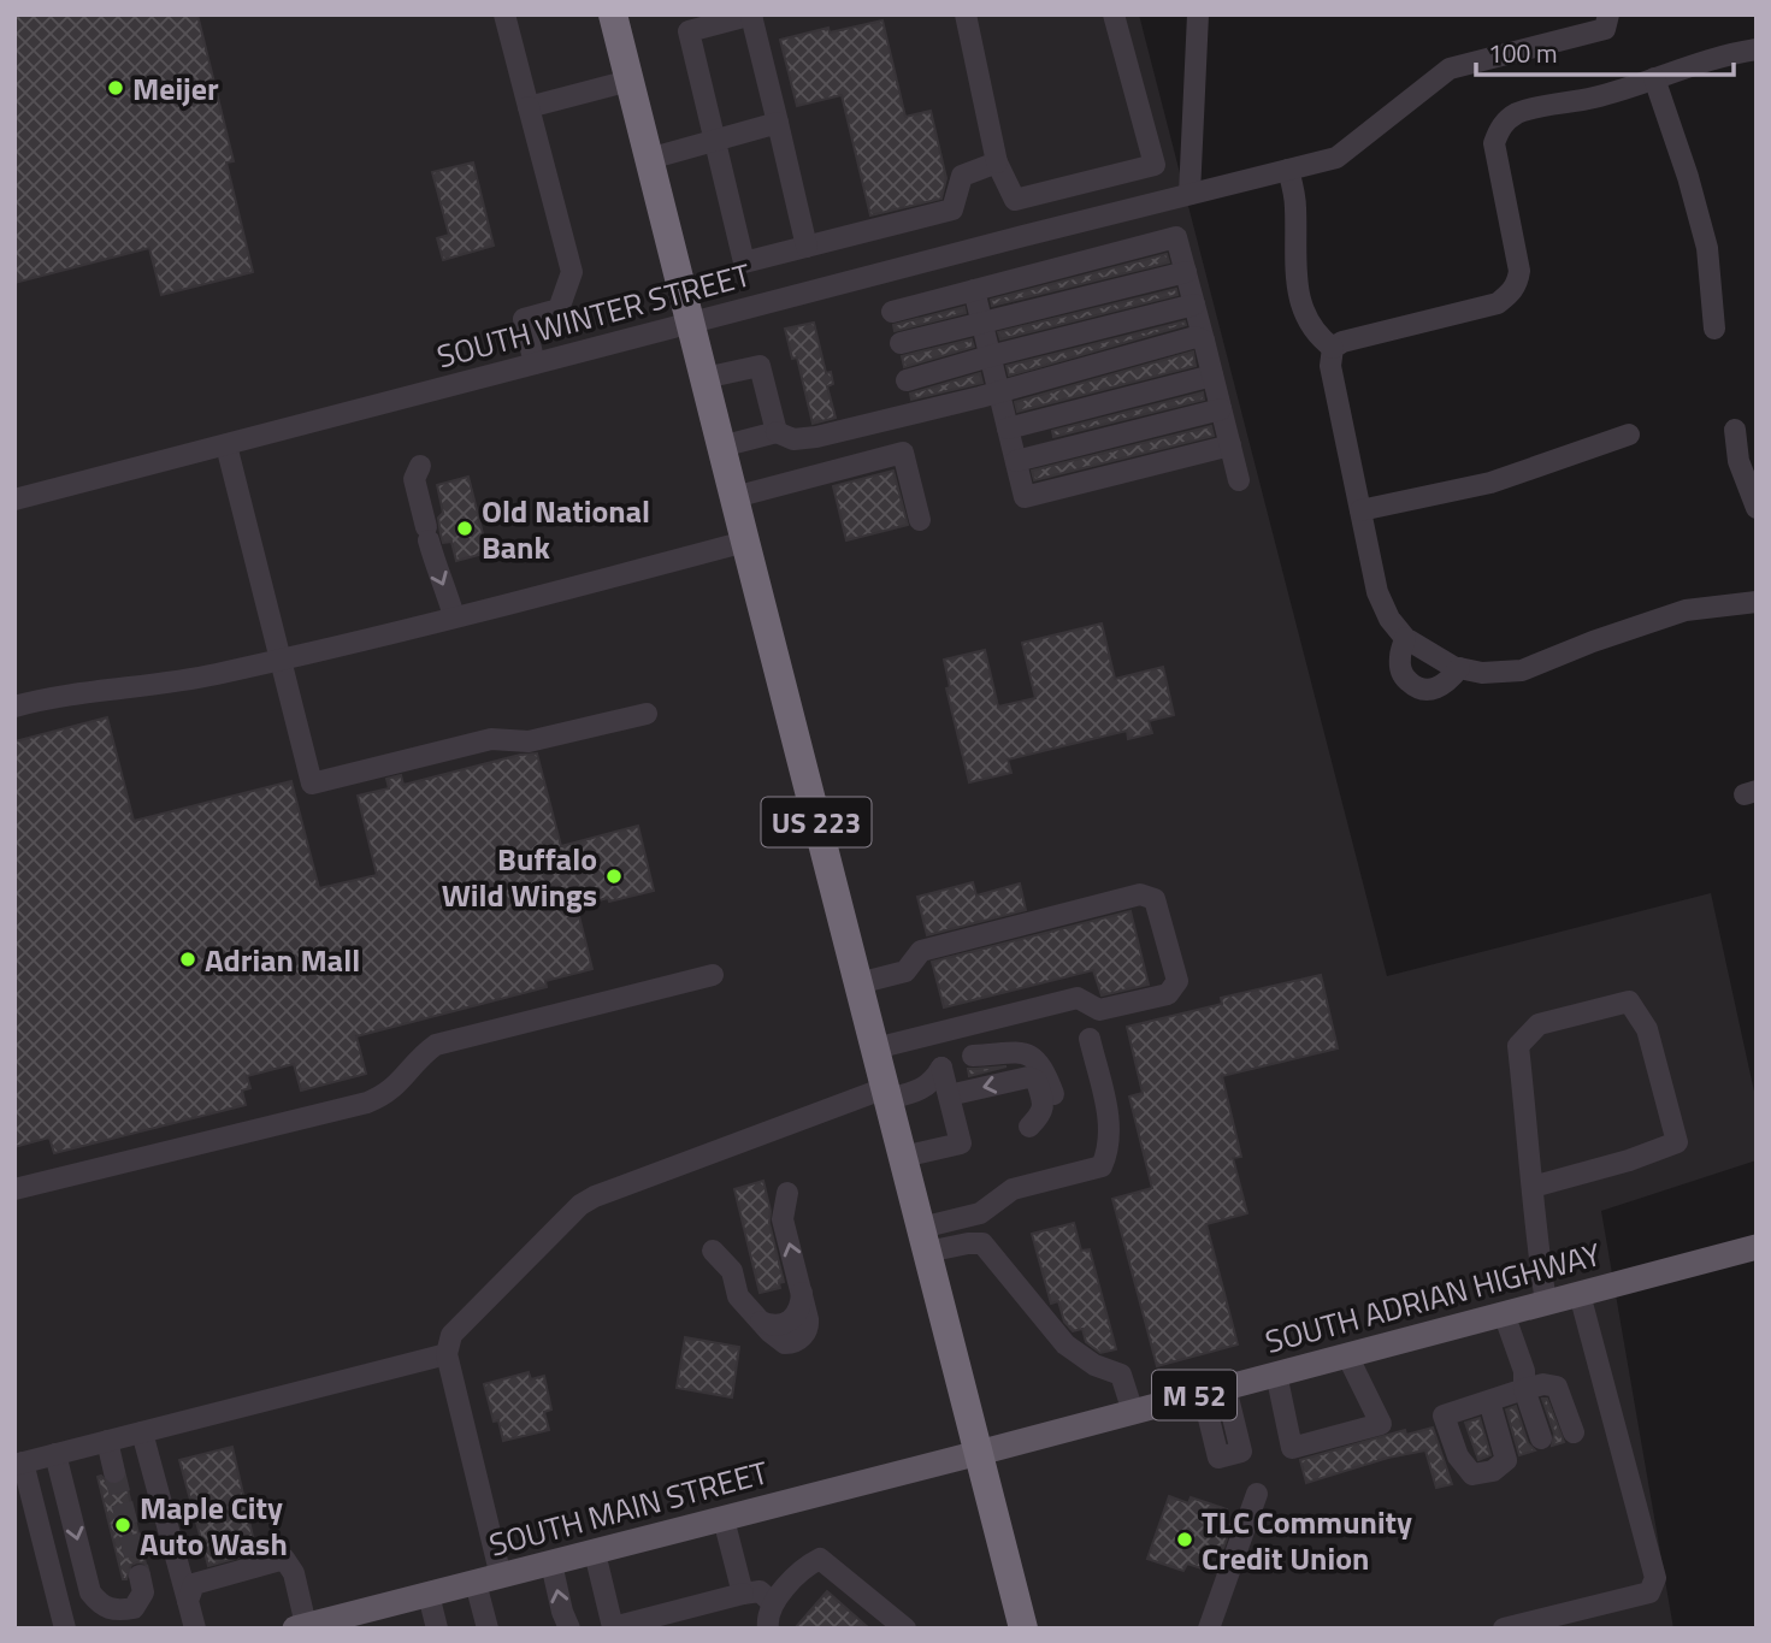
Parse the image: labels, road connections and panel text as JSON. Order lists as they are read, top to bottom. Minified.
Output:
{"streets":{"highway":["US 223"],"main road":["SOUTH ADRIAN HIGHWAY","M 52","SOUTH MAIN STREET"],"street":["SOUTH WINTER STREET"]},"crossings":[["SOUTH WINTER STREET","US 223"],["US 223","SOUTH ADRIAN HIGHWAY"],["US 223","SOUTH MAIN STREET"],["SOUTH ADRIAN HIGHWAY","SOUTH MAIN STREET"]],"places":["Meijer","Old National Bank","Buffalo Wild Wings","Adrian Mall","Maple City Auto Wash","TLC Community Credit Union"],"scale_bar":"100 m"}
